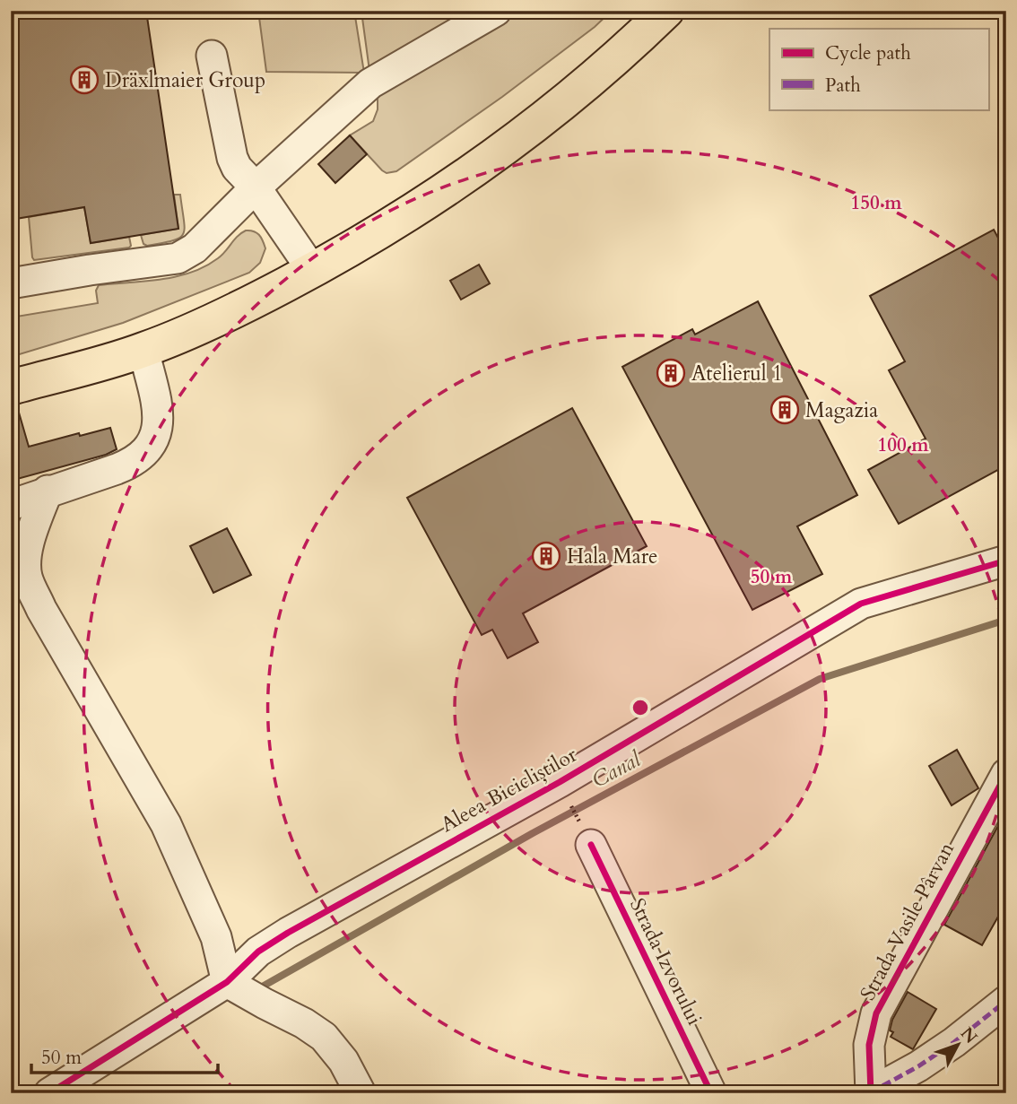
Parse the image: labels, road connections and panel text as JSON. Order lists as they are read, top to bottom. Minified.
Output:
{"streets":{"street":["Aleea Bicicliștilor","Strada Vasile Pârvan","Strada Izvorului"]},"water":["Canal"],"places":{"building":["Dräxlmaier Group","Atelierul 1","Magazia","Hala Mare"]},"legend":["Cycle path","Path"],"scale_bar":"50 m","north":"top right","rings":["150 m","100 m","50 m"]}
